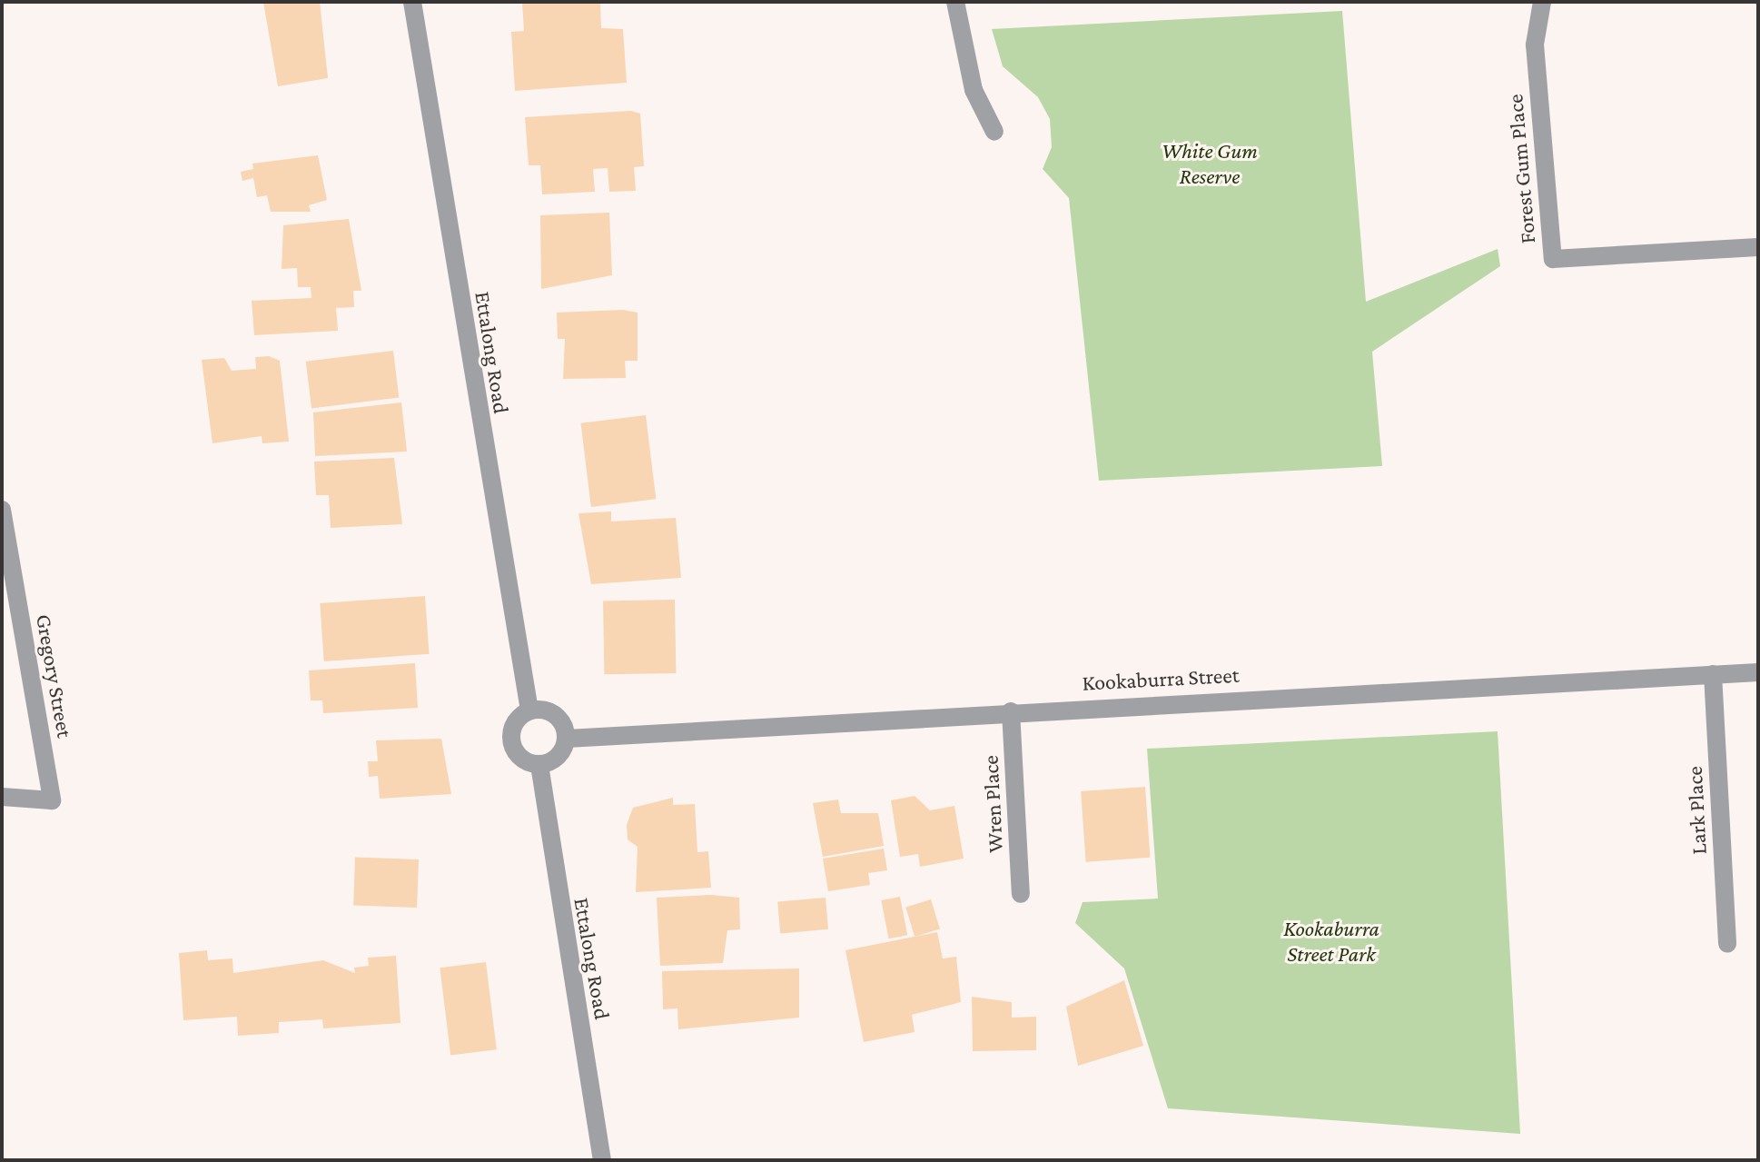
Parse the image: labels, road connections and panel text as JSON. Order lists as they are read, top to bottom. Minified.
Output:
{"streets":{"street":["Forest Gum Place","Ettalong Road","Gregory Street","Kookaburra Street","Wren Place","Lark Place"]},"crossings":[["Ettalong Road","Kookaburra Street"],["Kookaburra Street","Wren Place"],["Kookaburra Street","Lark Place"]],"parks":["White Gum Reserve","Kookaburra Street Park"]}
